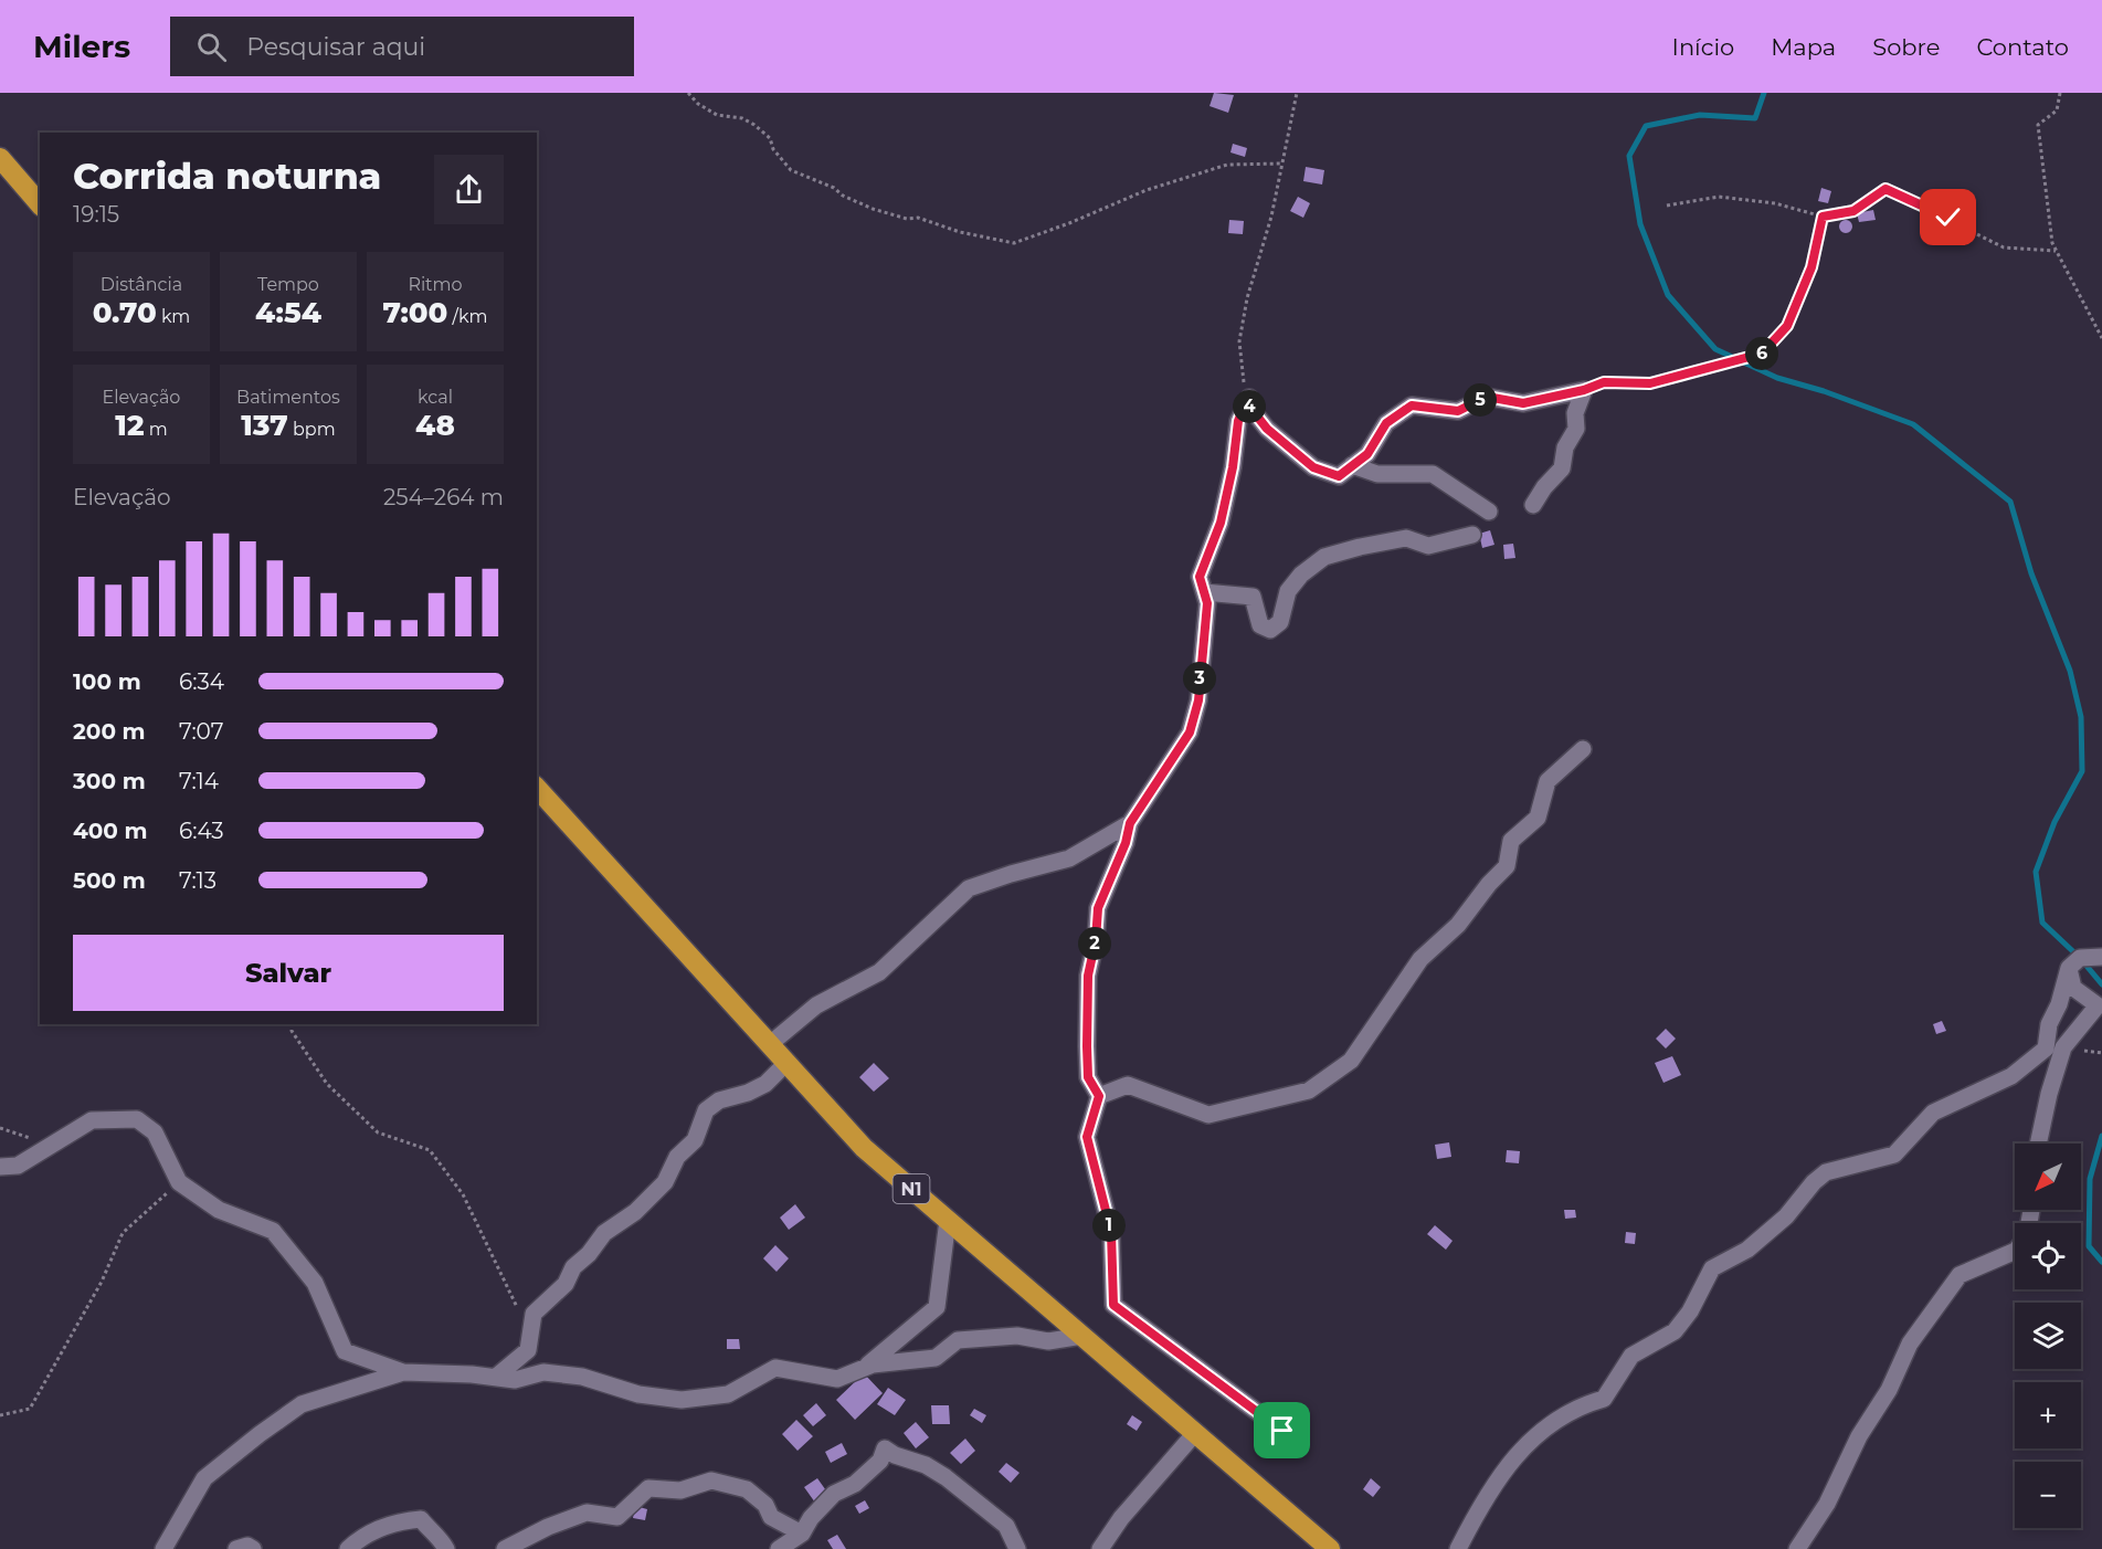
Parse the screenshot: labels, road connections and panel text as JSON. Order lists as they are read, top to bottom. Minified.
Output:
{"streets":{"highway":["N1"]},"north":"bottom left","page":{"header":"Milers","search":"Pesquisar aqui","nav":["Início","Mapa","Sobre","Contato"],"heading":["Corrida noturna","19:15"],"stats":[["Distância","0.70 km"],["Tempo","4:54"],["Ritmo","7:00 /km"],["Elevação","12 m"],["Batimentos","137 bpm"],["kcal","48"]],"pins":["6","5","4","3","2","1"],"chart":["Elevação","254–264 m"],"list":[{"name":"100 m","note":"6:34"},{"name":"200 m","note":"7:07"},{"name":"300 m","note":"7:14"},{"name":"400 m","note":"6:43"},{"name":"500 m","note":"7:13"}],"buttons":"Salvar","map_buttons":["+","−"]}}
